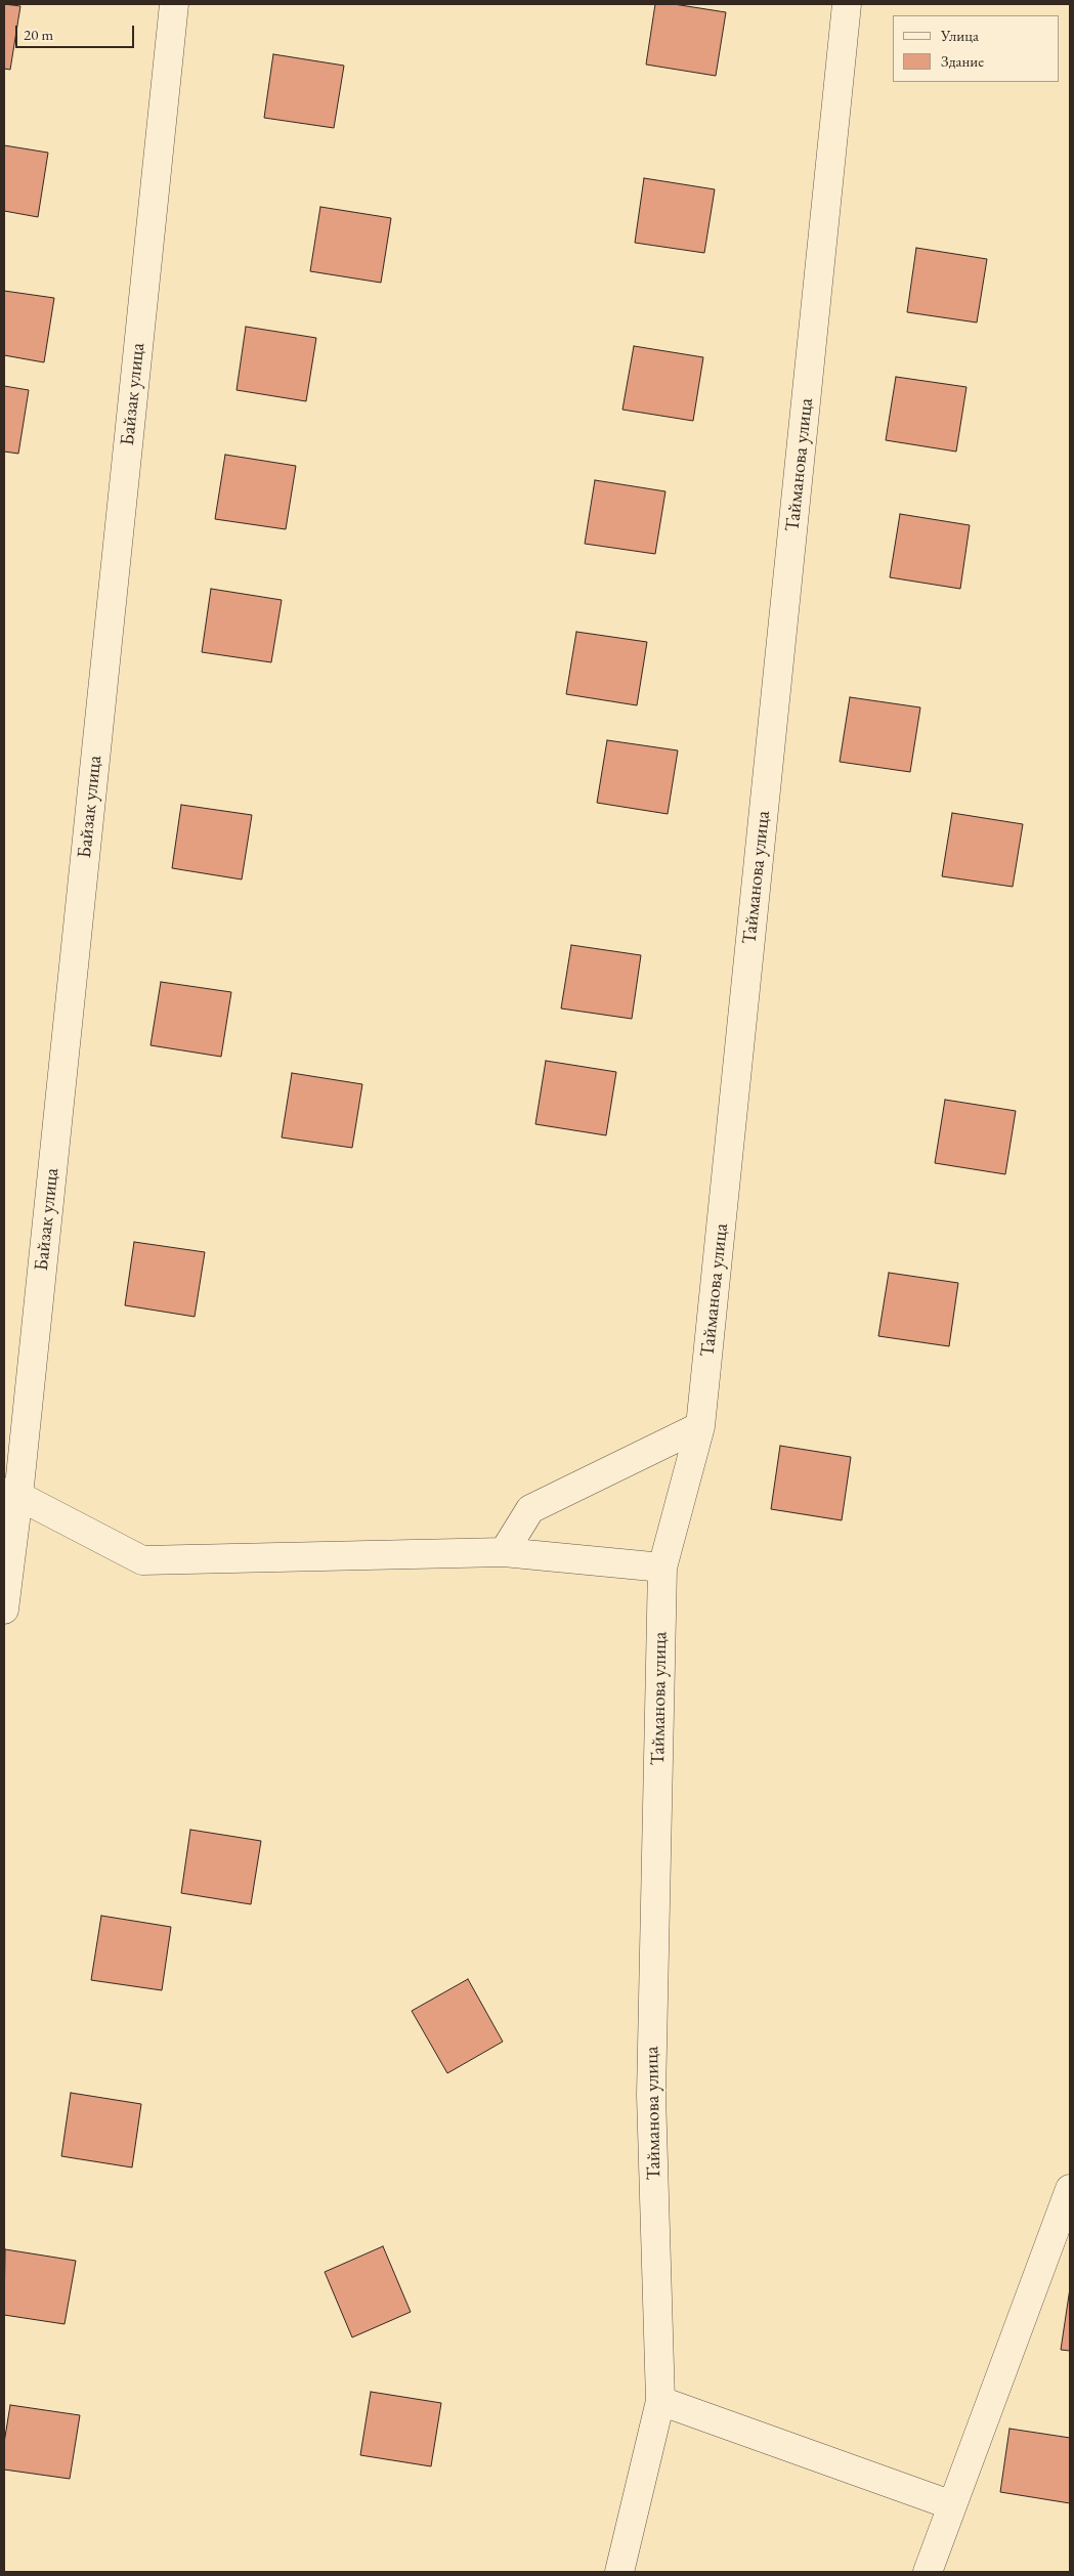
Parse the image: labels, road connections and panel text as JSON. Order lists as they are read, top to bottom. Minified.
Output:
{"streets":{"street":["Байзак улица","Тайманова улица"]},"legend":["Улица","Здание"],"scale_bar":"20 m"}
